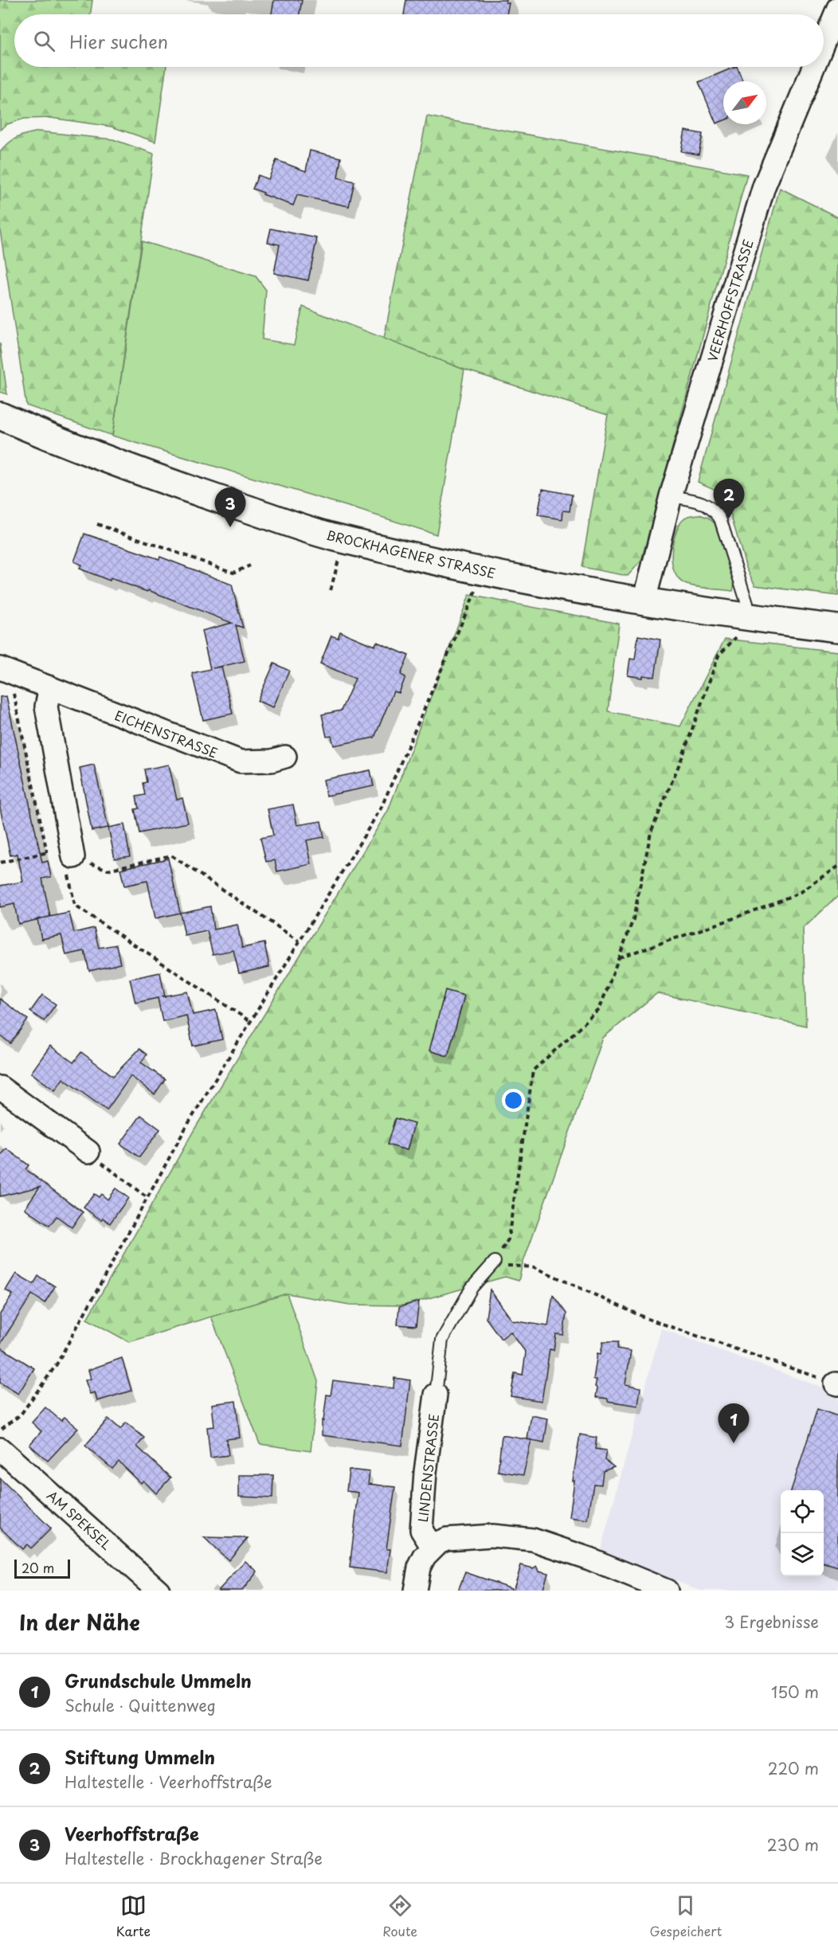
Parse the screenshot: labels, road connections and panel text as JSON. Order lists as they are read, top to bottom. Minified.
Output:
{"streets":{"main road":["BROCKHAGENER STRASSE"],"street":["VEERHOFFSTRASSE","EICHENSTRASSE","LINDENSTRASSE","AM SPEKSEL"]},"crossings":[["VEERHOFFSTRASSE","BROCKHAGENER STRASSE"]],"scale_bar":"20 m","north":"top right","page":{"search":"Hier suchen","pins":["2","3","1"],"scale":"20 m","heading":["In der Nähe","3 Ergebnisse"],"list":[{"mark":"1","name":"Grundschule Ummeln","note":"Schule · Quittenweg","value":"150 m"},{"mark":"2","name":"Stiftung Ummeln","note":"Haltestelle · Veerhoffstraße","value":"220 m"},{"mark":"3","name":"Veerhoffstraße","note":"Haltestelle · Brockhagener Straße","value":"230 m"}],"nav":["Karte","Route","Gespeichert"]}}
